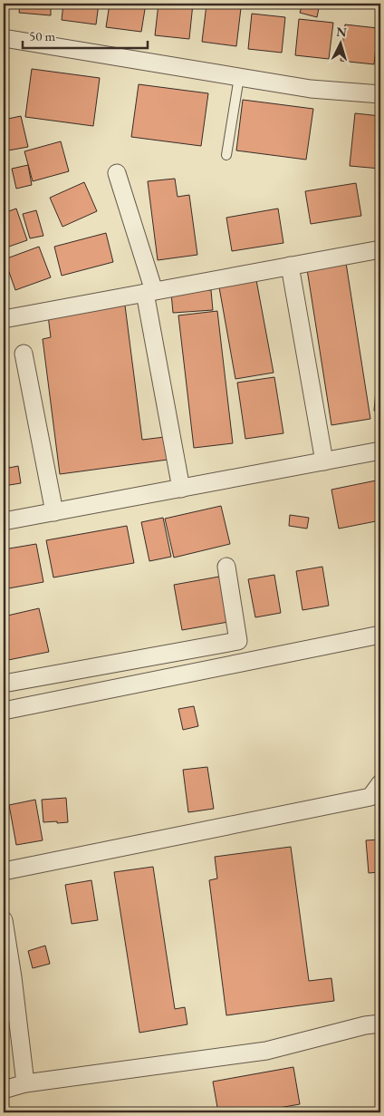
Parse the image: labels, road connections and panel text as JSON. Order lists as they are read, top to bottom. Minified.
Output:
{"scale_bar":"50 m","north":"top"}
